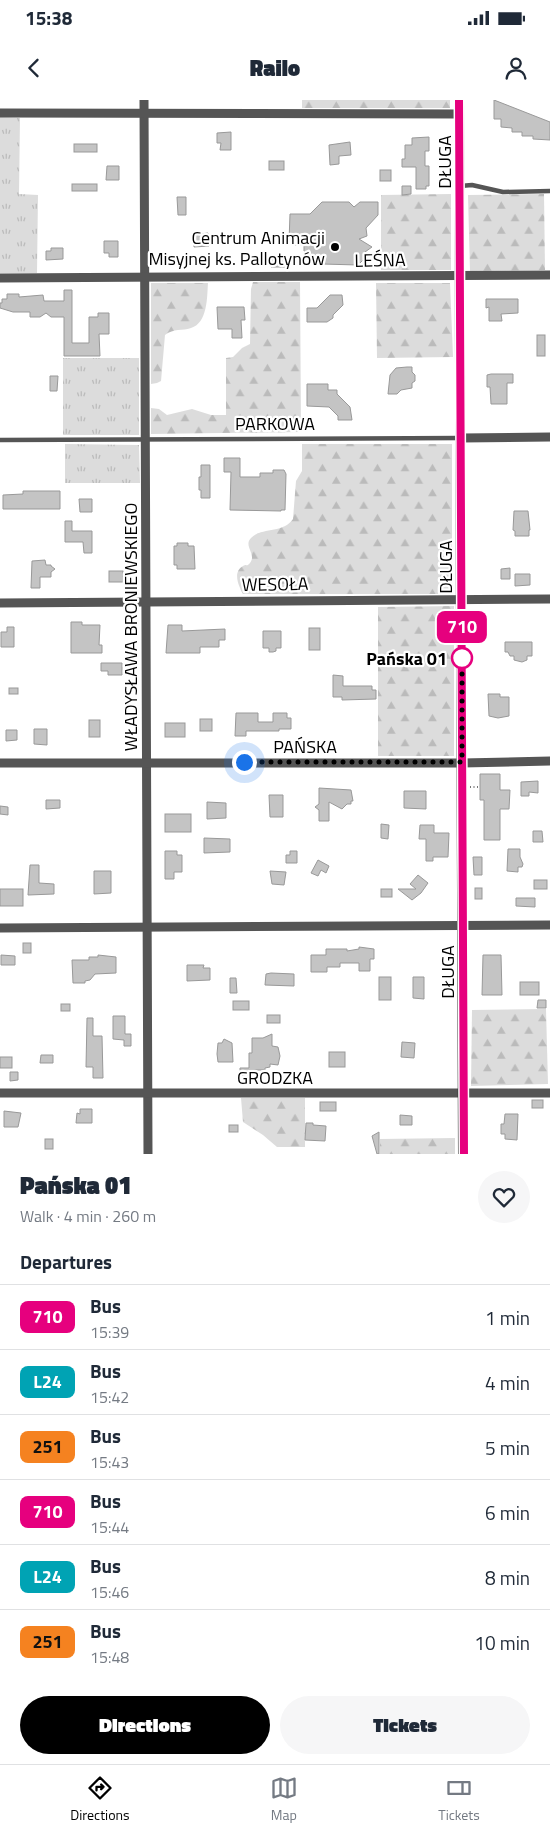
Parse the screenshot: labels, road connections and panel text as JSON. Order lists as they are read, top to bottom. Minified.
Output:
{"streets":{"street":["DŁUGA","LEŚNA","PARKOWA","WESOŁA","WŁADYSŁAWA BRONIEWSKIEGO","PAŃSKA","GRODZKA"]},"crossings":[["DŁUGA","LEŚNA"],["DŁUGA","PARKOWA"],["DŁUGA","WESOŁA"],["DŁUGA","PAŃSKA"],["DŁUGA","GRODZKA"],["LEŚNA","WŁADYSŁAWA BRONIEWSKIEGO"],["PARKOWA","WŁADYSŁAWA BRONIEWSKIEGO"],["WESOŁA","WŁADYSŁAWA BRONIEWSKIEGO"],["WŁADYSŁAWA BRONIEWSKIEGO","PAŃSKA"],["WŁADYSŁAWA BRONIEWSKIEGO","GRODZKA"]],"places":["Centrum Animacji Misyjnej ks. Pallotynów","Pańska 01"],"lines":["bus line 710"],"page":{"status":"15:38","header":"Railo","on_map":"710","heading":[["Pańska 01","Walk · 4 min · 260 m"],"Departures"],"list":[{"mark":"710","name":"Bus","note":"15:39","value":"1 min"},{"mark":"L24","name":"Bus","note":"15:42","value":"4 min"},{"mark":"251","name":"Bus","note":"15:43","value":"5 min"},{"mark":"710","name":"Bus","note":"15:44","value":"6 min"},{"mark":"L24","name":"Bus","note":"15:46","value":"8 min"},{"mark":"251","name":"Bus","note":"15:48","value":"10 min"}],"buttons":["Directions","Tickets"],"tabs":["Directions","Map","Tickets"]}}
